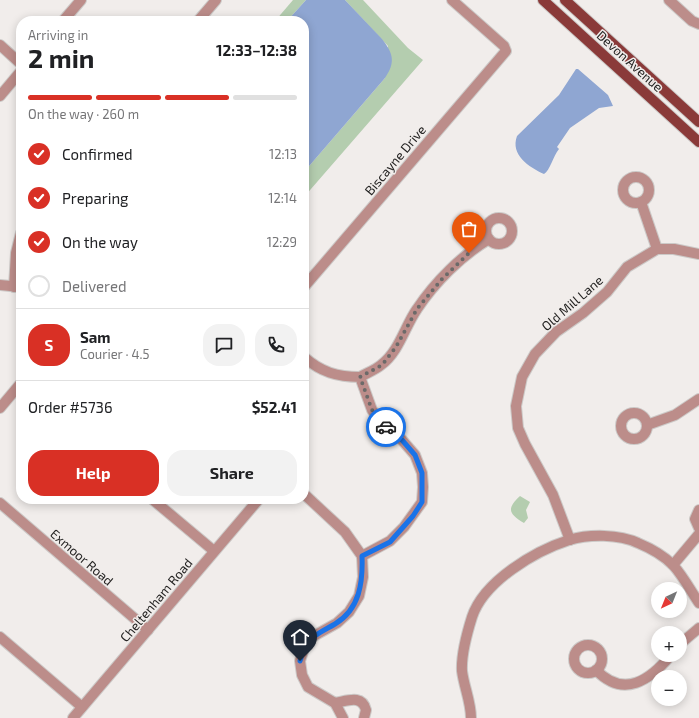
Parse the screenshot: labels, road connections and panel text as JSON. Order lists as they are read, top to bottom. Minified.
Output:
{"streets":{"main road":["Devon Avenue"],"street":["Biscayne Drive","Old Mill Lane","Exmoor Road","Cheltenham Road"]},"crossings":[["Exmoor Road","Cheltenham Road"]],"north":"bottom left","page":{"heading":["2 min","Arriving in","12:33–12:38"],"panel":["Sam","Courier · 4.5","Order #5736","$52.41"],"bar":"On the way · 260 m","list":[["Confirmed","12:13"],["Preparing","12:14"],["On the way","12:29"],"Delivered"],"round":"S","buttons":["Help","Share"],"map_buttons":["+","−"]}}
